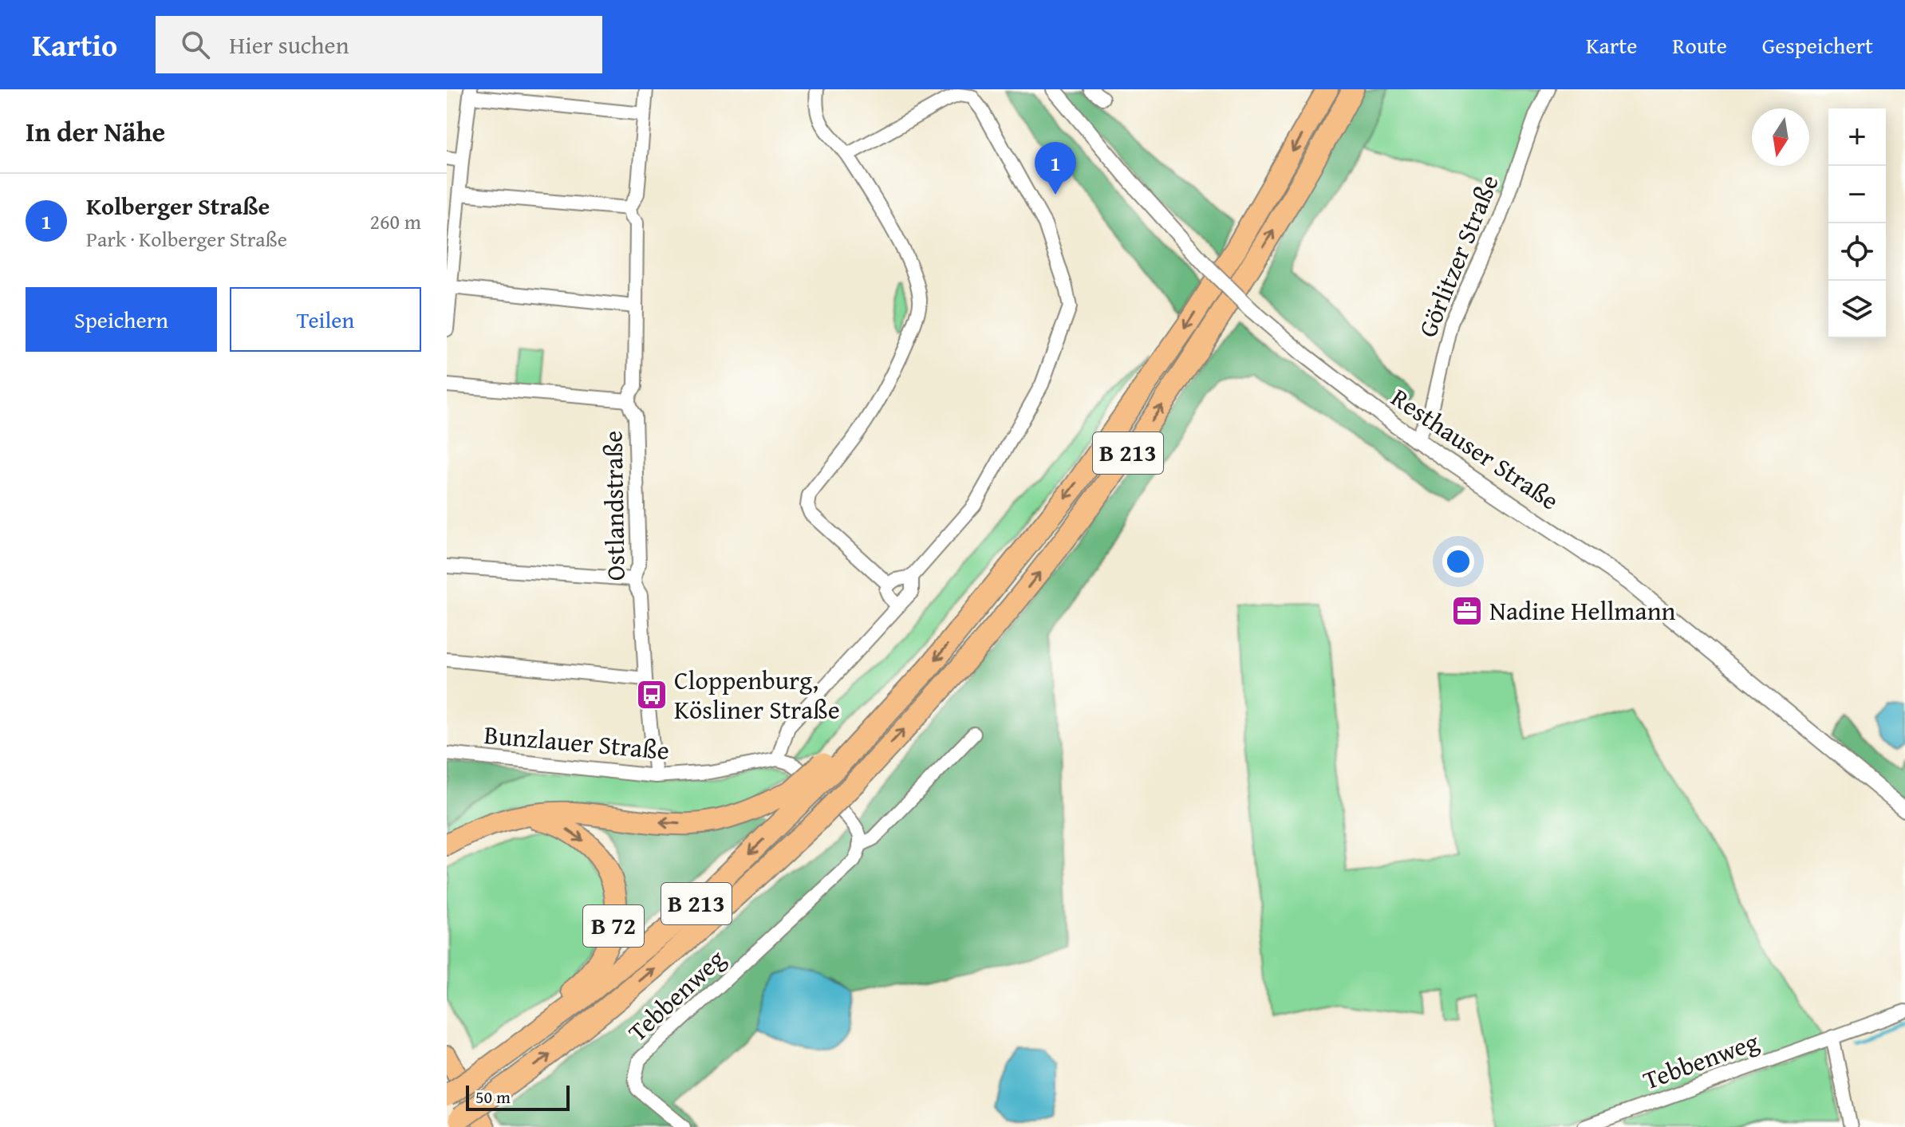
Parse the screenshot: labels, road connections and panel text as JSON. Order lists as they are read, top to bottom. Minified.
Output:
{"streets":{"highway":["B 213","B 72"],"street":["Görlitzer Straße","Resthauser Straße","Ostlandstraße","Bunzlauer Straße","Tebbenweg"]},"crossings":[["Görlitzer Straße","Resthauser Straße"],["B 213","B 72"],["Ostlandstraße","Bunzlauer Straße"]],"places":{"office":["Nadine Hellmann"],"bus stop":["Cloppenburg, Kösliner Straße"]},"scale_bar":"50 m","north":"bottom","page":{"header":"Kartio","search":"Hier suchen","nav":["Karte","Route","Gespeichert"],"heading":"In der Nähe","map_buttons":["+","−"],"pins":"1","list":[{"mark":"1","name":"Kolberger Straße","note":"Park · Kolberger Straße","value":"260 m"}],"buttons":["Speichern","Teilen"],"scale":"50 m"}}
